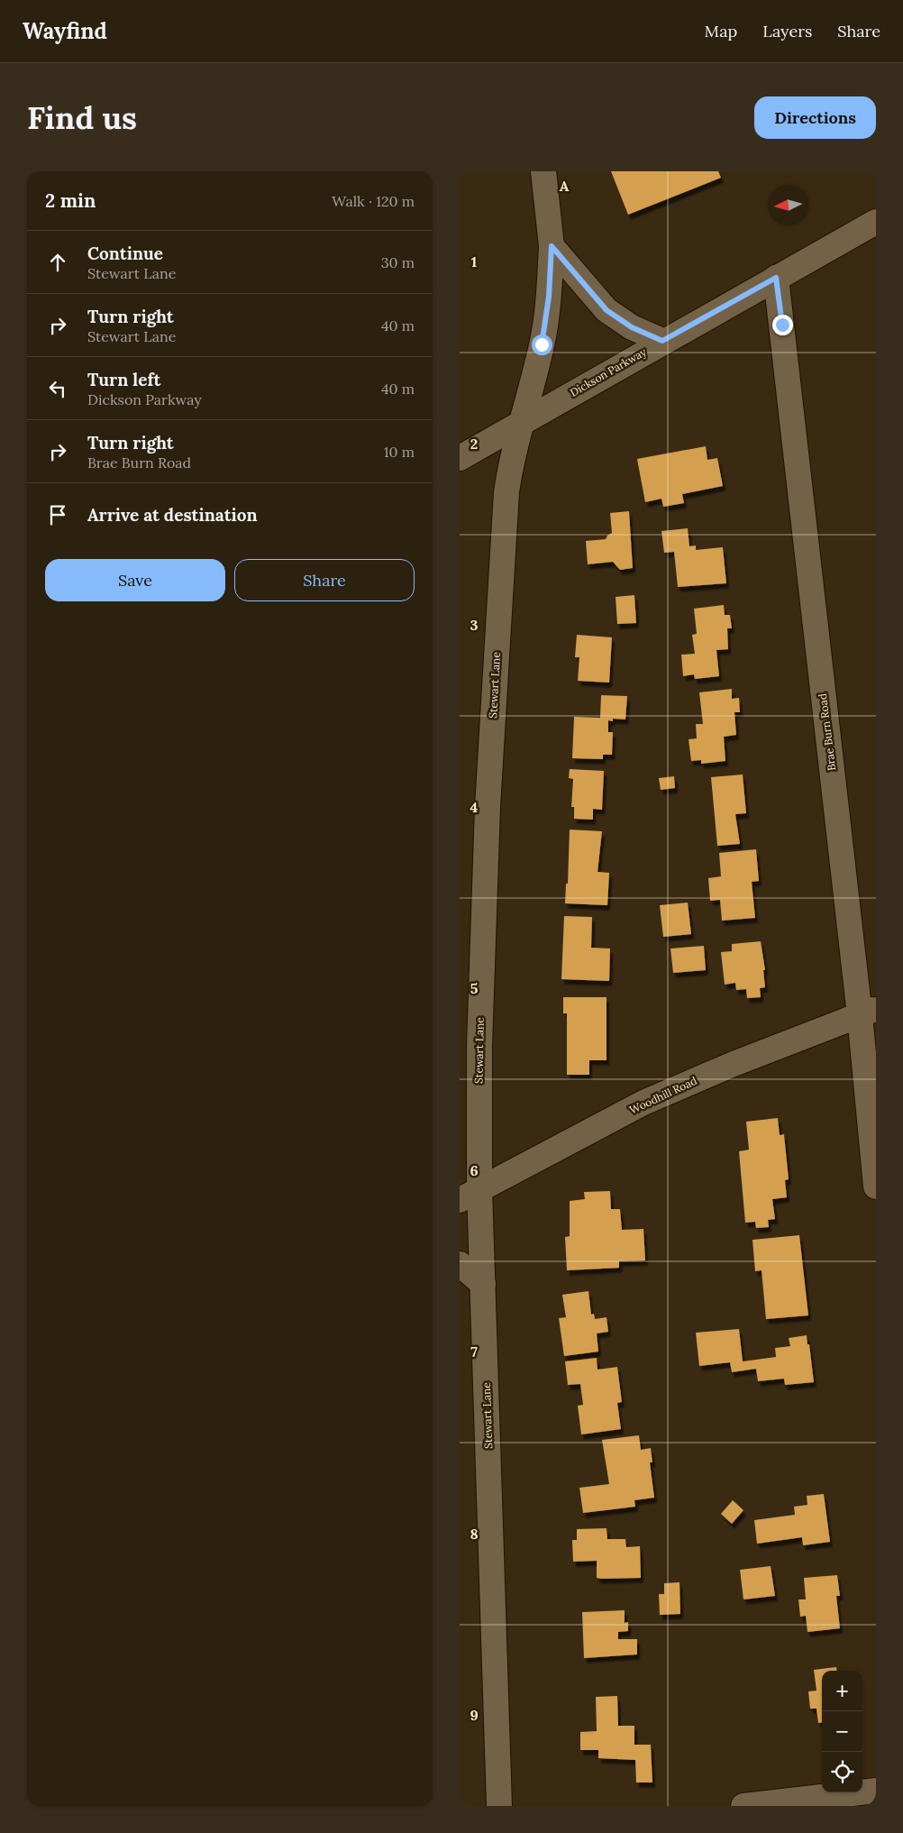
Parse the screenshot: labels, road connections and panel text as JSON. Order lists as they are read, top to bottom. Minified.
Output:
{"streets":{"street":["Dickson Parkway","Stewart Lane","Brae Burn Road","Woodhill Road"]},"crossings":[["Dickson Parkway","Stewart Lane"],["Dickson Parkway","Brae Burn Road"],["Stewart Lane","Woodhill Road"],["Brae Burn Road","Woodhill Road"]],"north":"left","page":{"header":"Wayfind","nav":["Map","Layers","Share"],"buttons":["Directions",["Save","Share"]],"title":"Find us","heading":["2 min","Walk · 120 m"],"list":[["Continue","Stewart Lane","30 m"],["Turn right","Stewart Lane","40 m"],["Turn left","Dickson Parkway","40 m"],["Turn right","Brae Burn Road","10 m"],"Arrive at destination"],"map_buttons":["+","−"]},"grid":{"columns":["A"],"rows":["1","2","3","4","5","6","7","8","9"]}}
